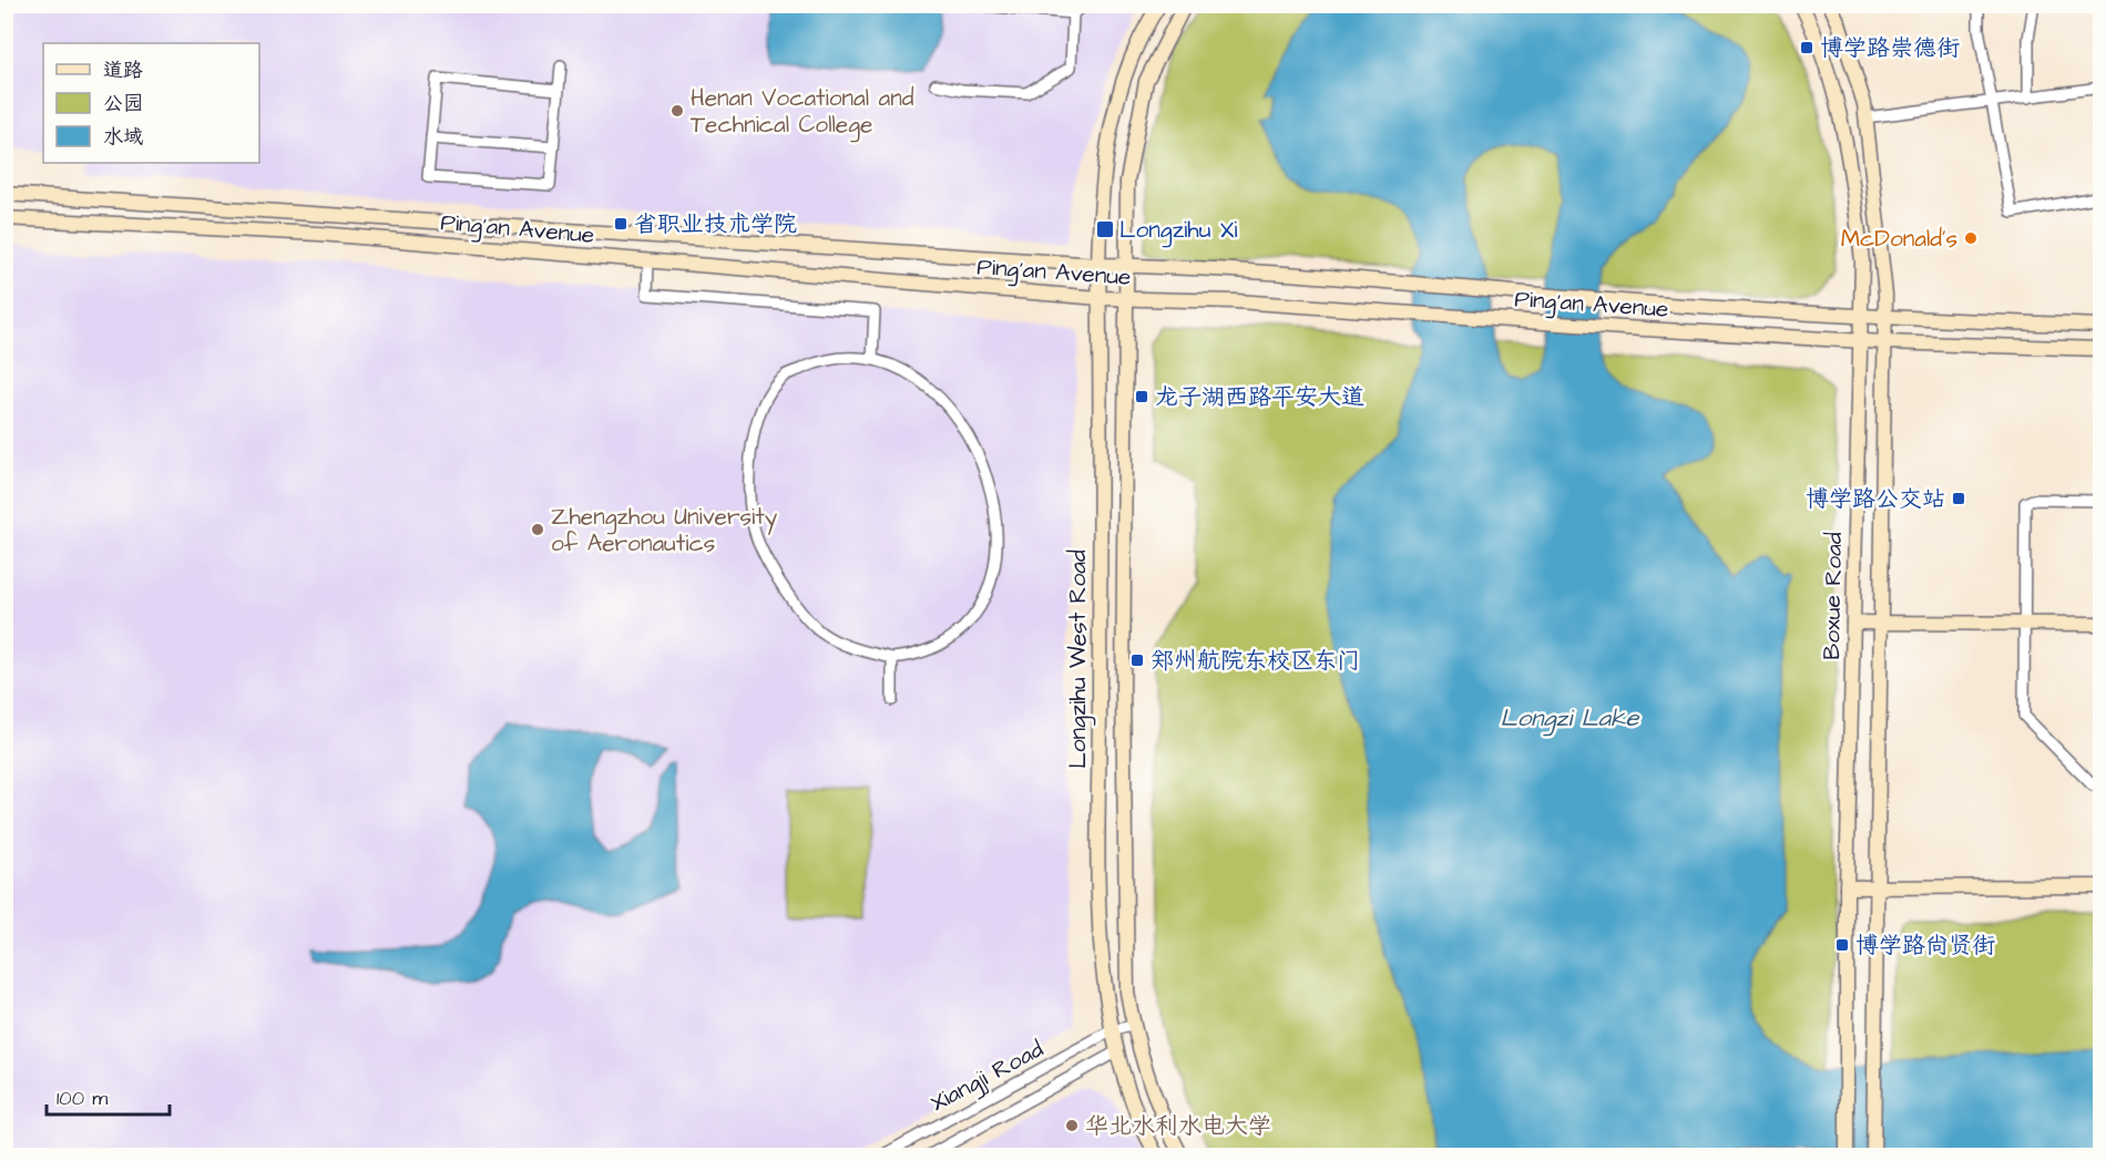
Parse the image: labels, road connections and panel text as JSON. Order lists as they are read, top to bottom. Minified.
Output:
{"streets":{"main road":["Ping'an Avenue","Boxue Road","Longzihu West Road"],"street":["Xiangji Road"]},"crossings":[["Ping'an Avenue","Boxue Road"],["Ping'an Avenue","Longzihu West Road"],["Longzihu West Road","Xiangji Road"]],"water":["Longzi Lake"],"places":{"transit":["博学路崇德街","省职业技术学院","Longzihu Xi","龙子湖西路平安大道","博学路公交站","郑州航院东校区东门","博学路尚贤街"],"other":["Henan Vocational and Technical College","McDonald's","Zhengzhou University of Aeronautics","华北水利水电大学"]},"legend":["道路","公园","水域"],"scale_bar":"100 m"}
